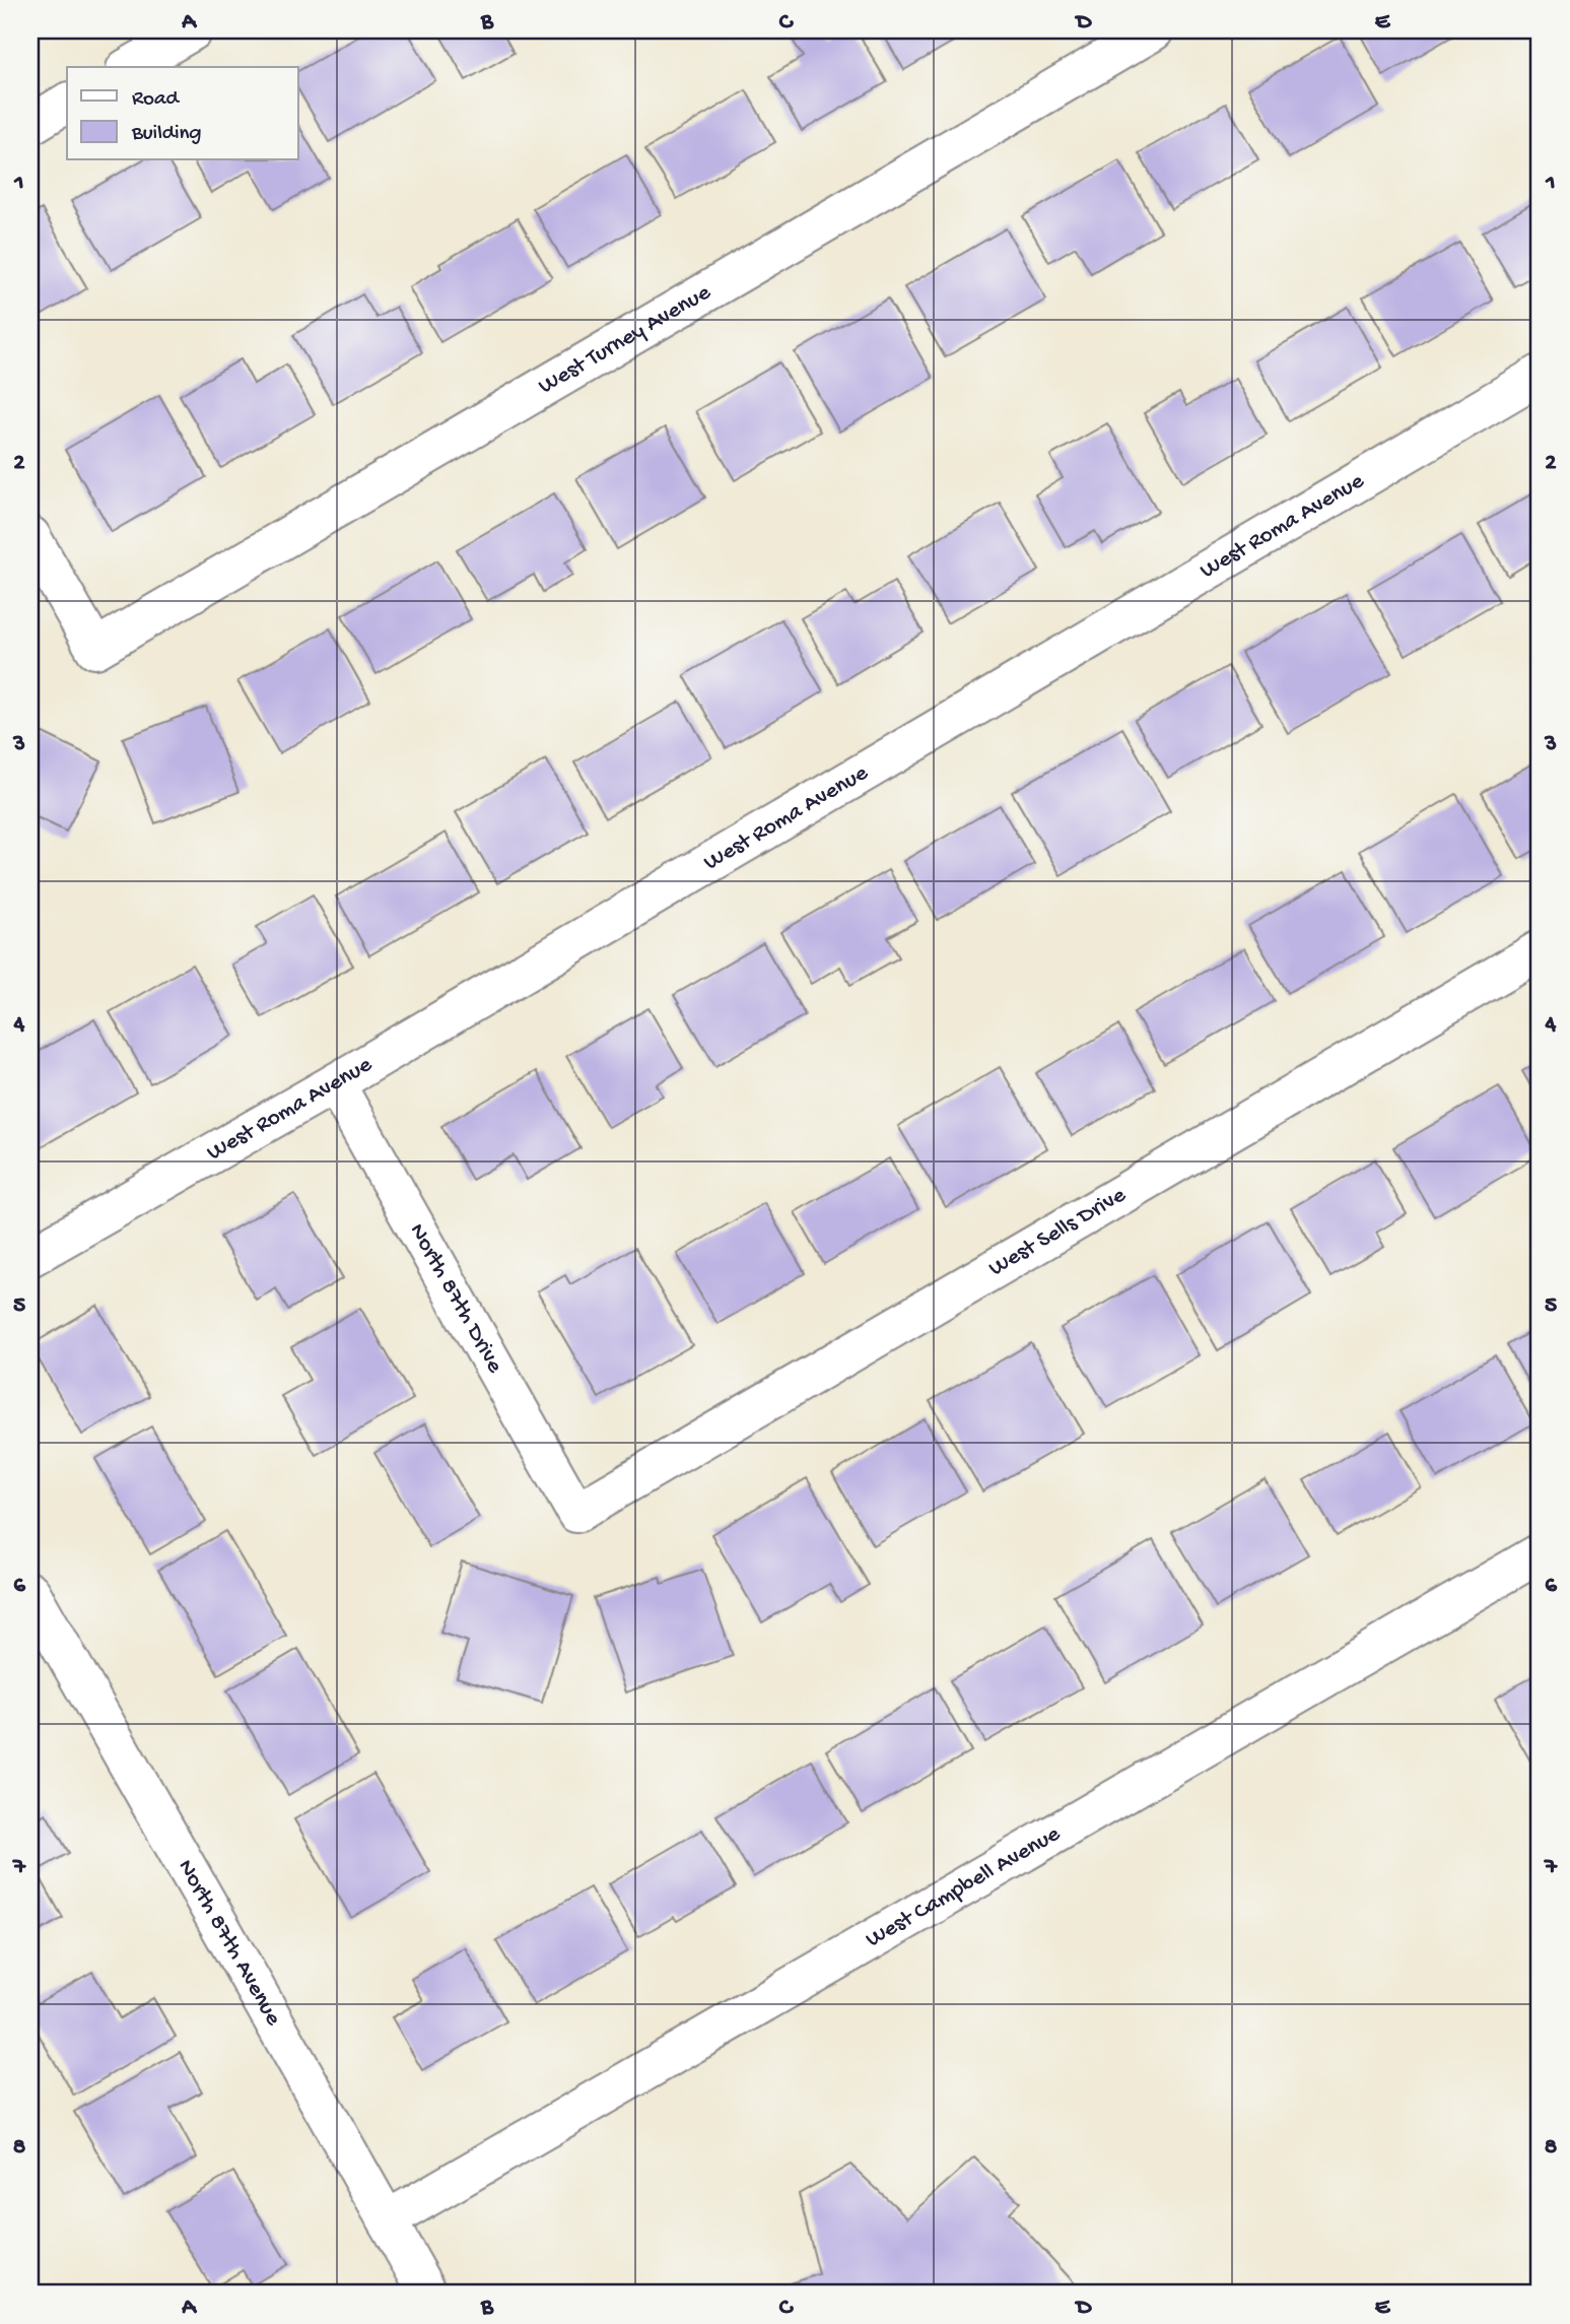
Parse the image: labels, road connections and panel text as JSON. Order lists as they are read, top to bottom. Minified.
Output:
{"streets":{"street":["West Turney Avenue","West Roma Avenue","West Sells Drive","North 87th Drive","West Campbell Avenue","North 87th Avenue"]},"crossings":[["West Roma Avenue","North 87th Drive"],["West Sells Drive","North 87th Drive"],["West Campbell Avenue","North 87th Avenue"]],"legend":["Road","Building"],"grid":{"columns":["A","B","C","D","E"],"rows":["1","2","3","4","5","6","7","8"]}}
